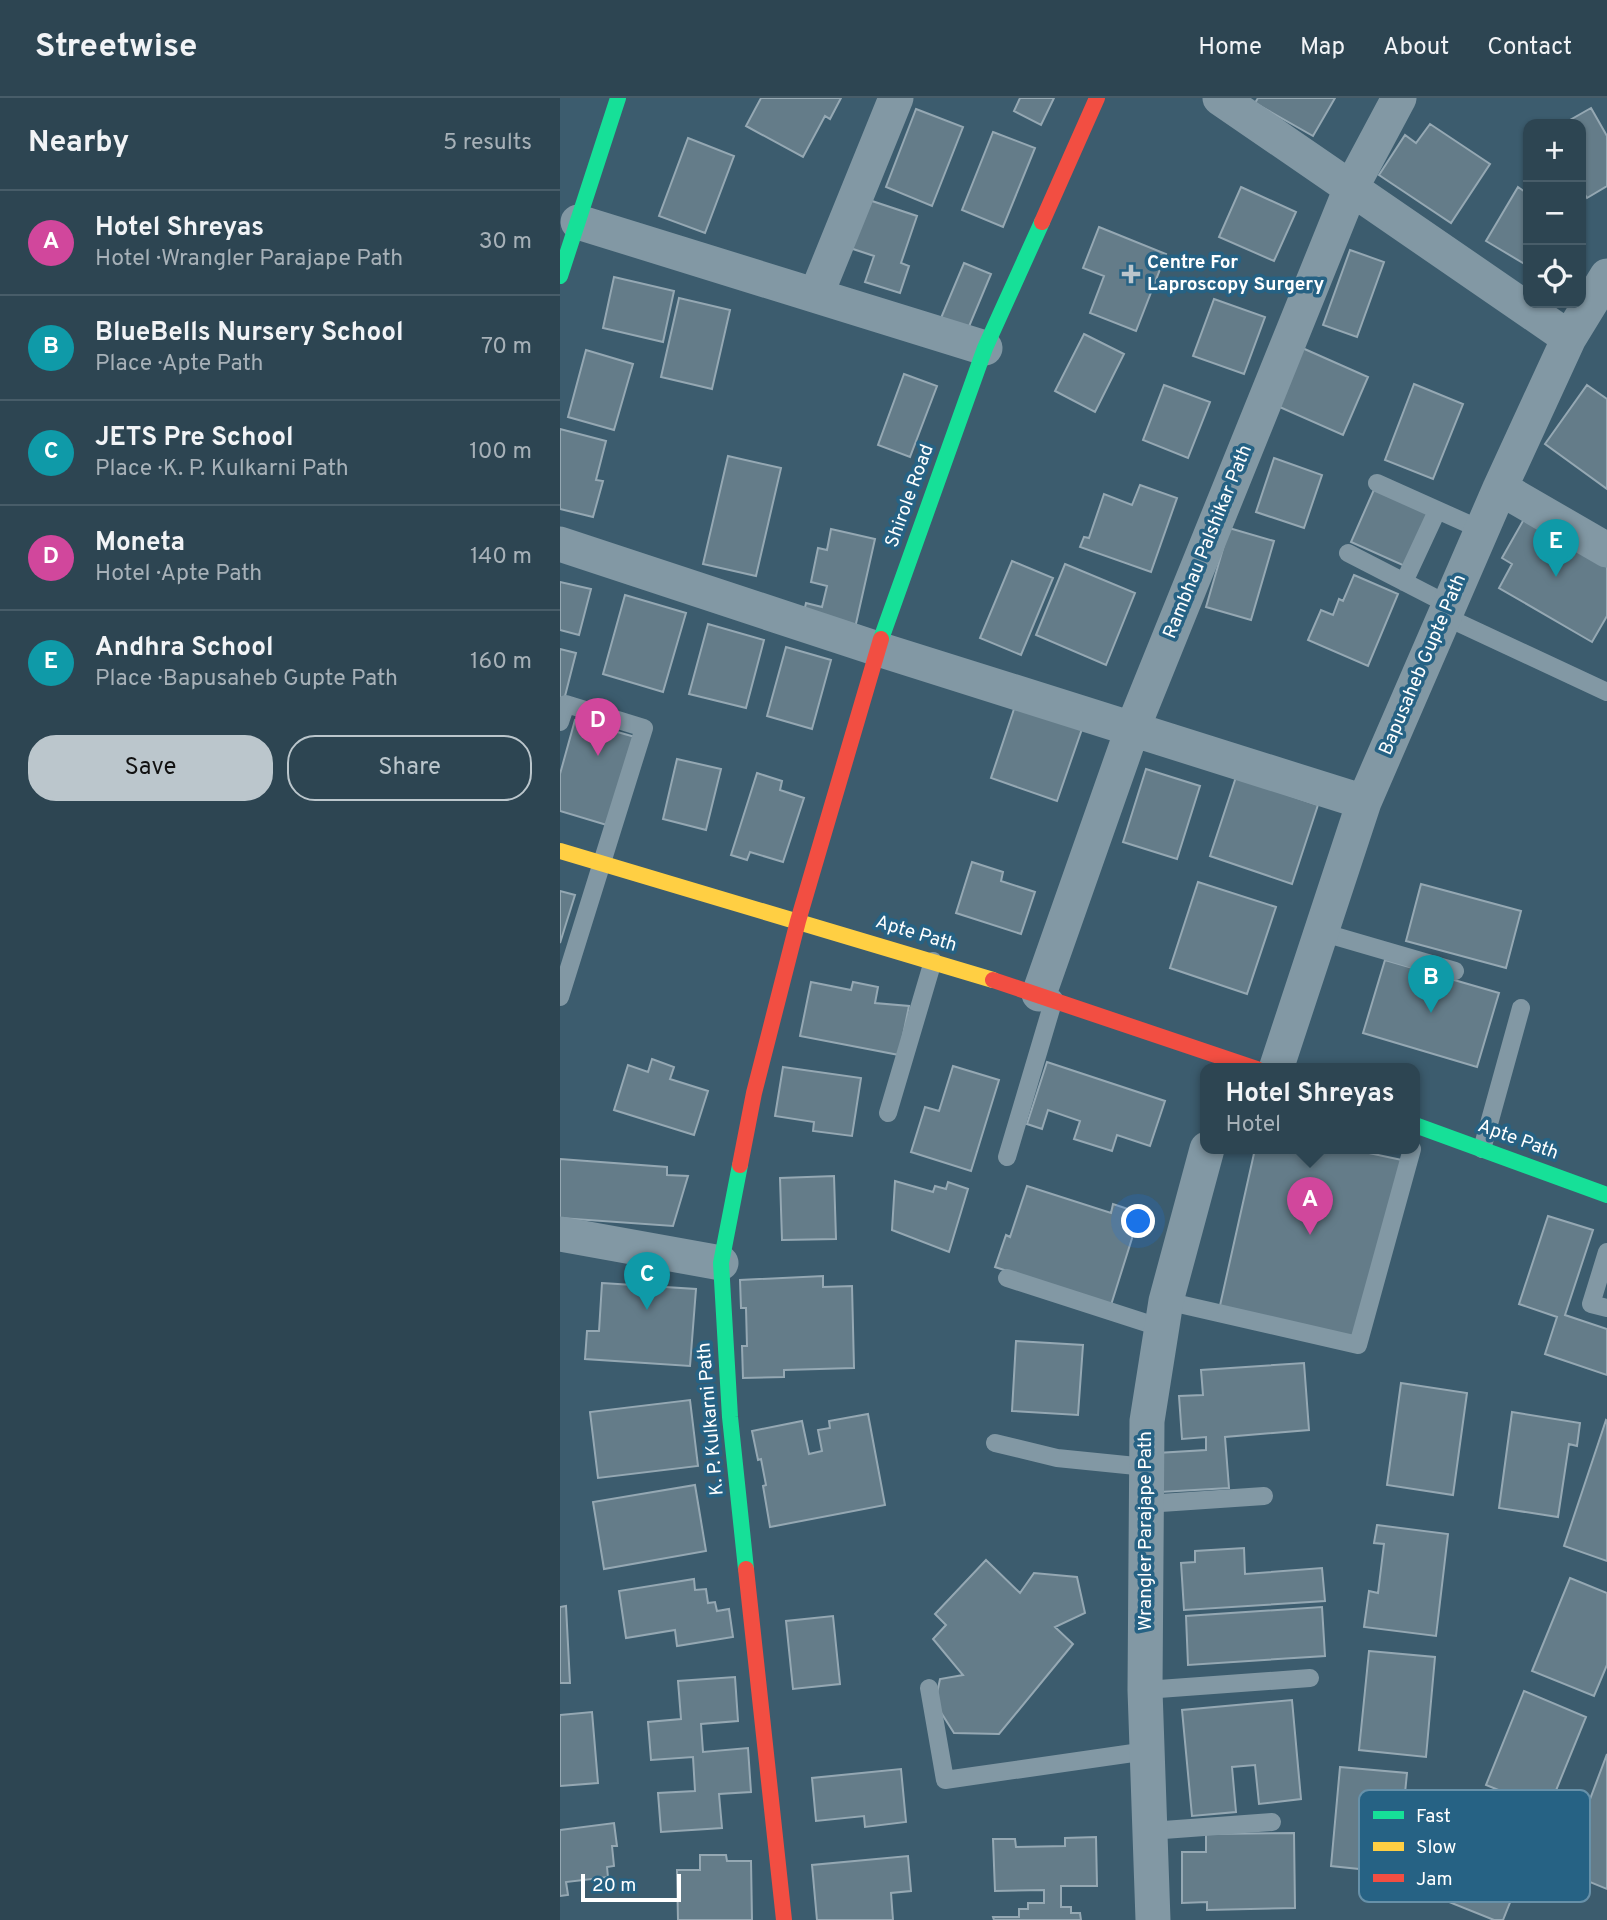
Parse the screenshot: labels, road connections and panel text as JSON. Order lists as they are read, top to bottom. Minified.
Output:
{"streets":{"street":["Shirole Road","Rambhau Palshikar Path","Bapusaheb Gupte Path","Apte Path","K. P. Kulkarni Path","Wrangler Parajape Path"]},"crossings":[["Shirole Road","Apte Path"],["Shirole Road","K. P. Kulkarni Path"],["Rambhau Palshikar Path","Apte Path"],["Apte Path","K. P. Kulkarni Path"]],"places":{"health":["Centre For Laproscopy Surgery"]},"legend":["Fast","Slow","Jam"],"scale_bar":"20 m","page":{"header":"Streetwise","nav":["Home","Map","About","Contact"],"heading":["Nearby","5 results"],"map_buttons":["+","−"],"list":[{"mark":"A","name":"Hotel Shreyas","note":"Hotel · Wrangler Parajape Path","value":"30 m"},{"mark":"B","name":"BlueBells Nursery School","note":"Place · Apte Path","value":"70 m"},{"mark":"C","name":"JETS Pre School","note":"Place · K. P. Kulkarni Path","value":"100 m"},{"mark":"D","name":"Moneta","note":"Hotel · Apte Path","value":"140 m"},{"mark":"E","name":"Andhra School","note":"Place · Bapusaheb Gupte Path","value":"160 m"}],"pins":["E","D","B","A","C"],"buttons":["Save","Share"],"popup":["Hotel Shreyas","Hotel"],"scale":"20 m"}}
